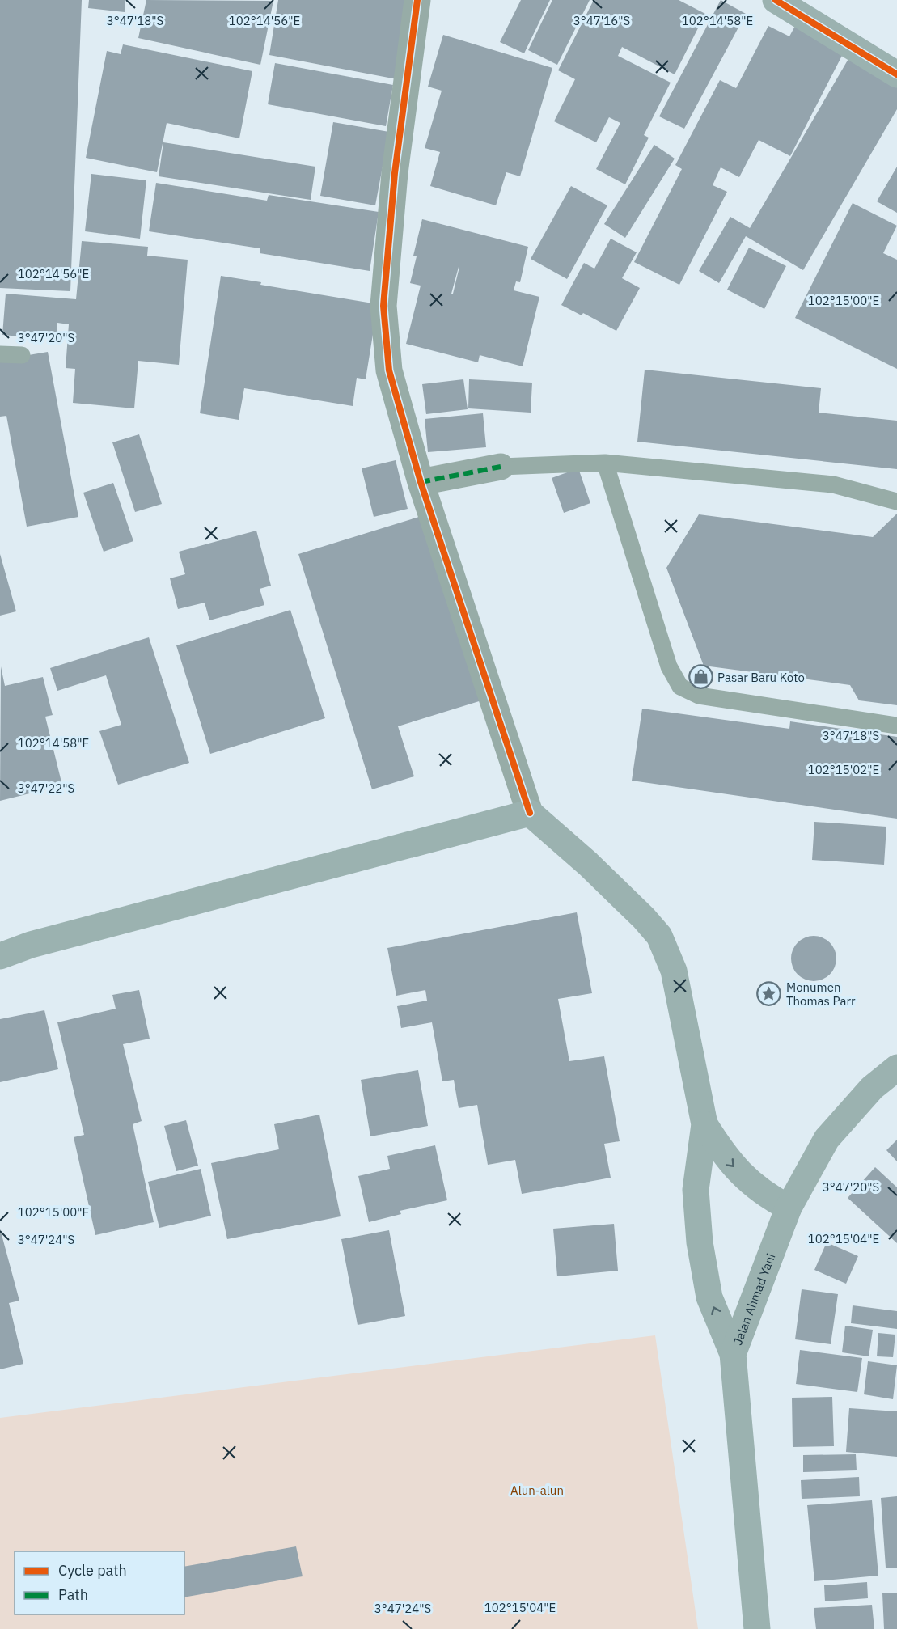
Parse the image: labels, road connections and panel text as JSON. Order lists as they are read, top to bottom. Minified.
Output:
{"streets":{"main road":["Jalan Ahmad Yani"]},"parks":["Alun-alun"],"places":{"shop":["Pasar Baru Koto"],"place":["Monumen Thomas Parr"]},"legend":["Cycle path","Path"],"coordinates":["3°47'18\"S","3°47'16\"S","102°14'56\"E","102°14'58\"E","102°15'00\"E","3°47'20\"S","102°15'02\"E","3°47'22\"S","102°15'04\"E","3°47'24\"S"]}
